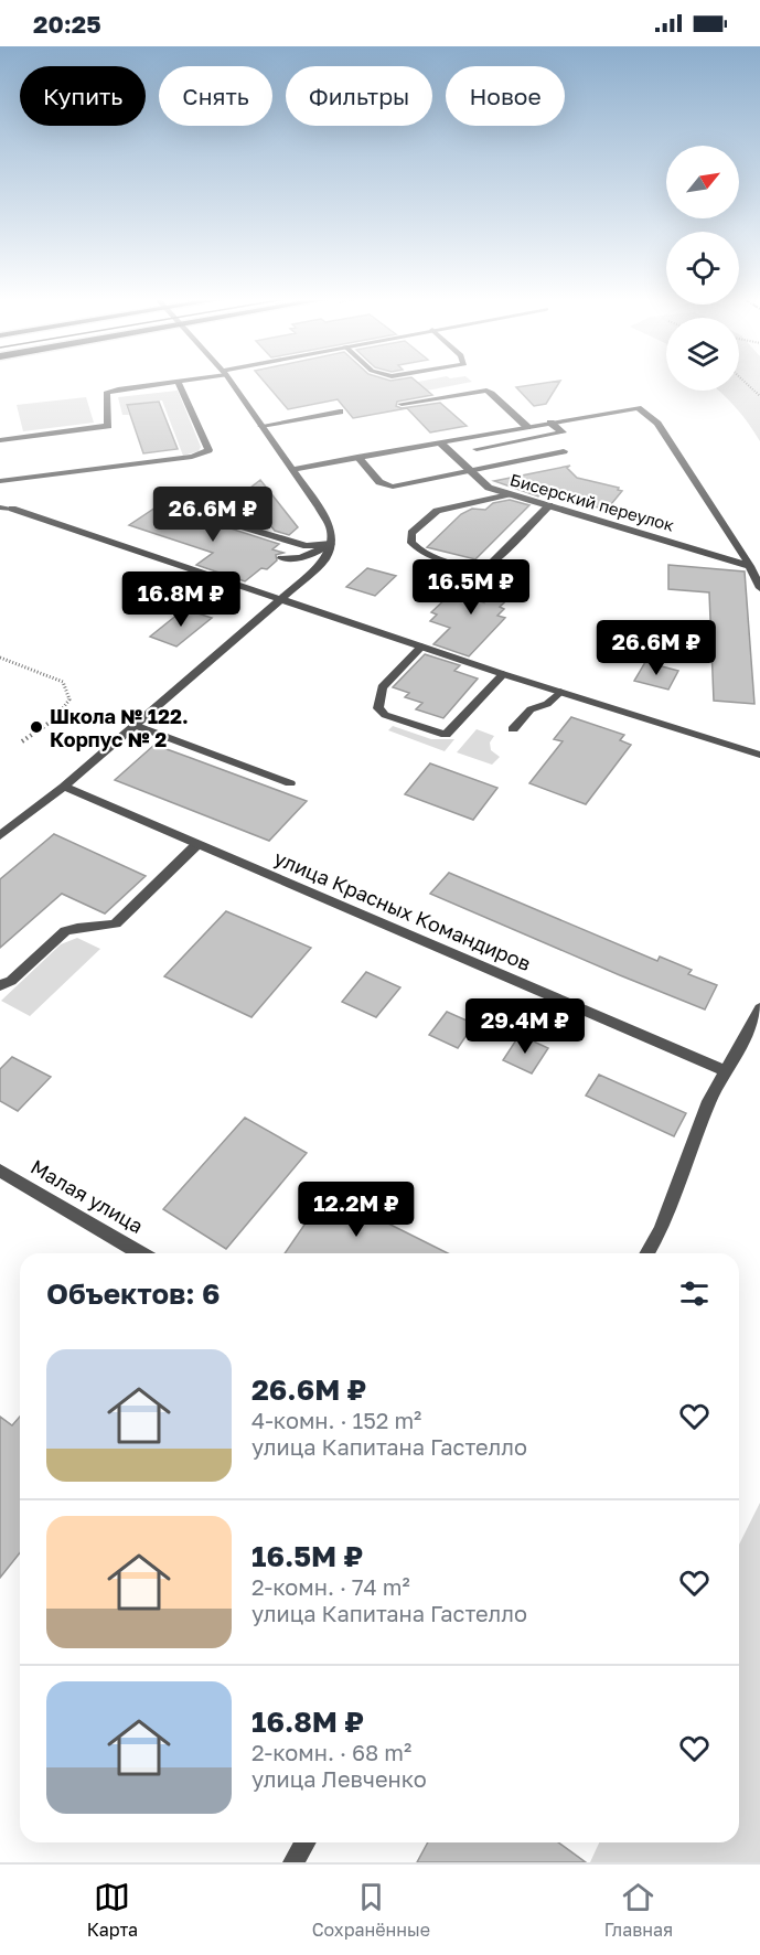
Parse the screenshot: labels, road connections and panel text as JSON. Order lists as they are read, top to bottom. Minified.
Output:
{"streets":{"street":["Бисерский переулок","улица Красных Командиров","Малая улица"]},"places":["Школа № 122. Корпус № 2"],"north":"top right","page":{"status":"20:25","chip":["Купить","Снять","Фильтры","Новое"],"price":["26.6M ₽","16.5M ₽","16.8M ₽","26.6M ₽","29.4M ₽","12.2M ₽"],"heading":"Объектов: 6","list":[{"name":"26.6M ₽","note":"4-комн. · 152 m² · улица Капитана Гастелло"},{"name":"16.5M ₽","note":"2-комн. · 74 m² · улица Капитана Гастелло"},{"name":"16.8M ₽","note":"2-комн. · 68 m² · улица Левченко"}],"tabs":["Карта","Сохранённые","Главная"]}}
